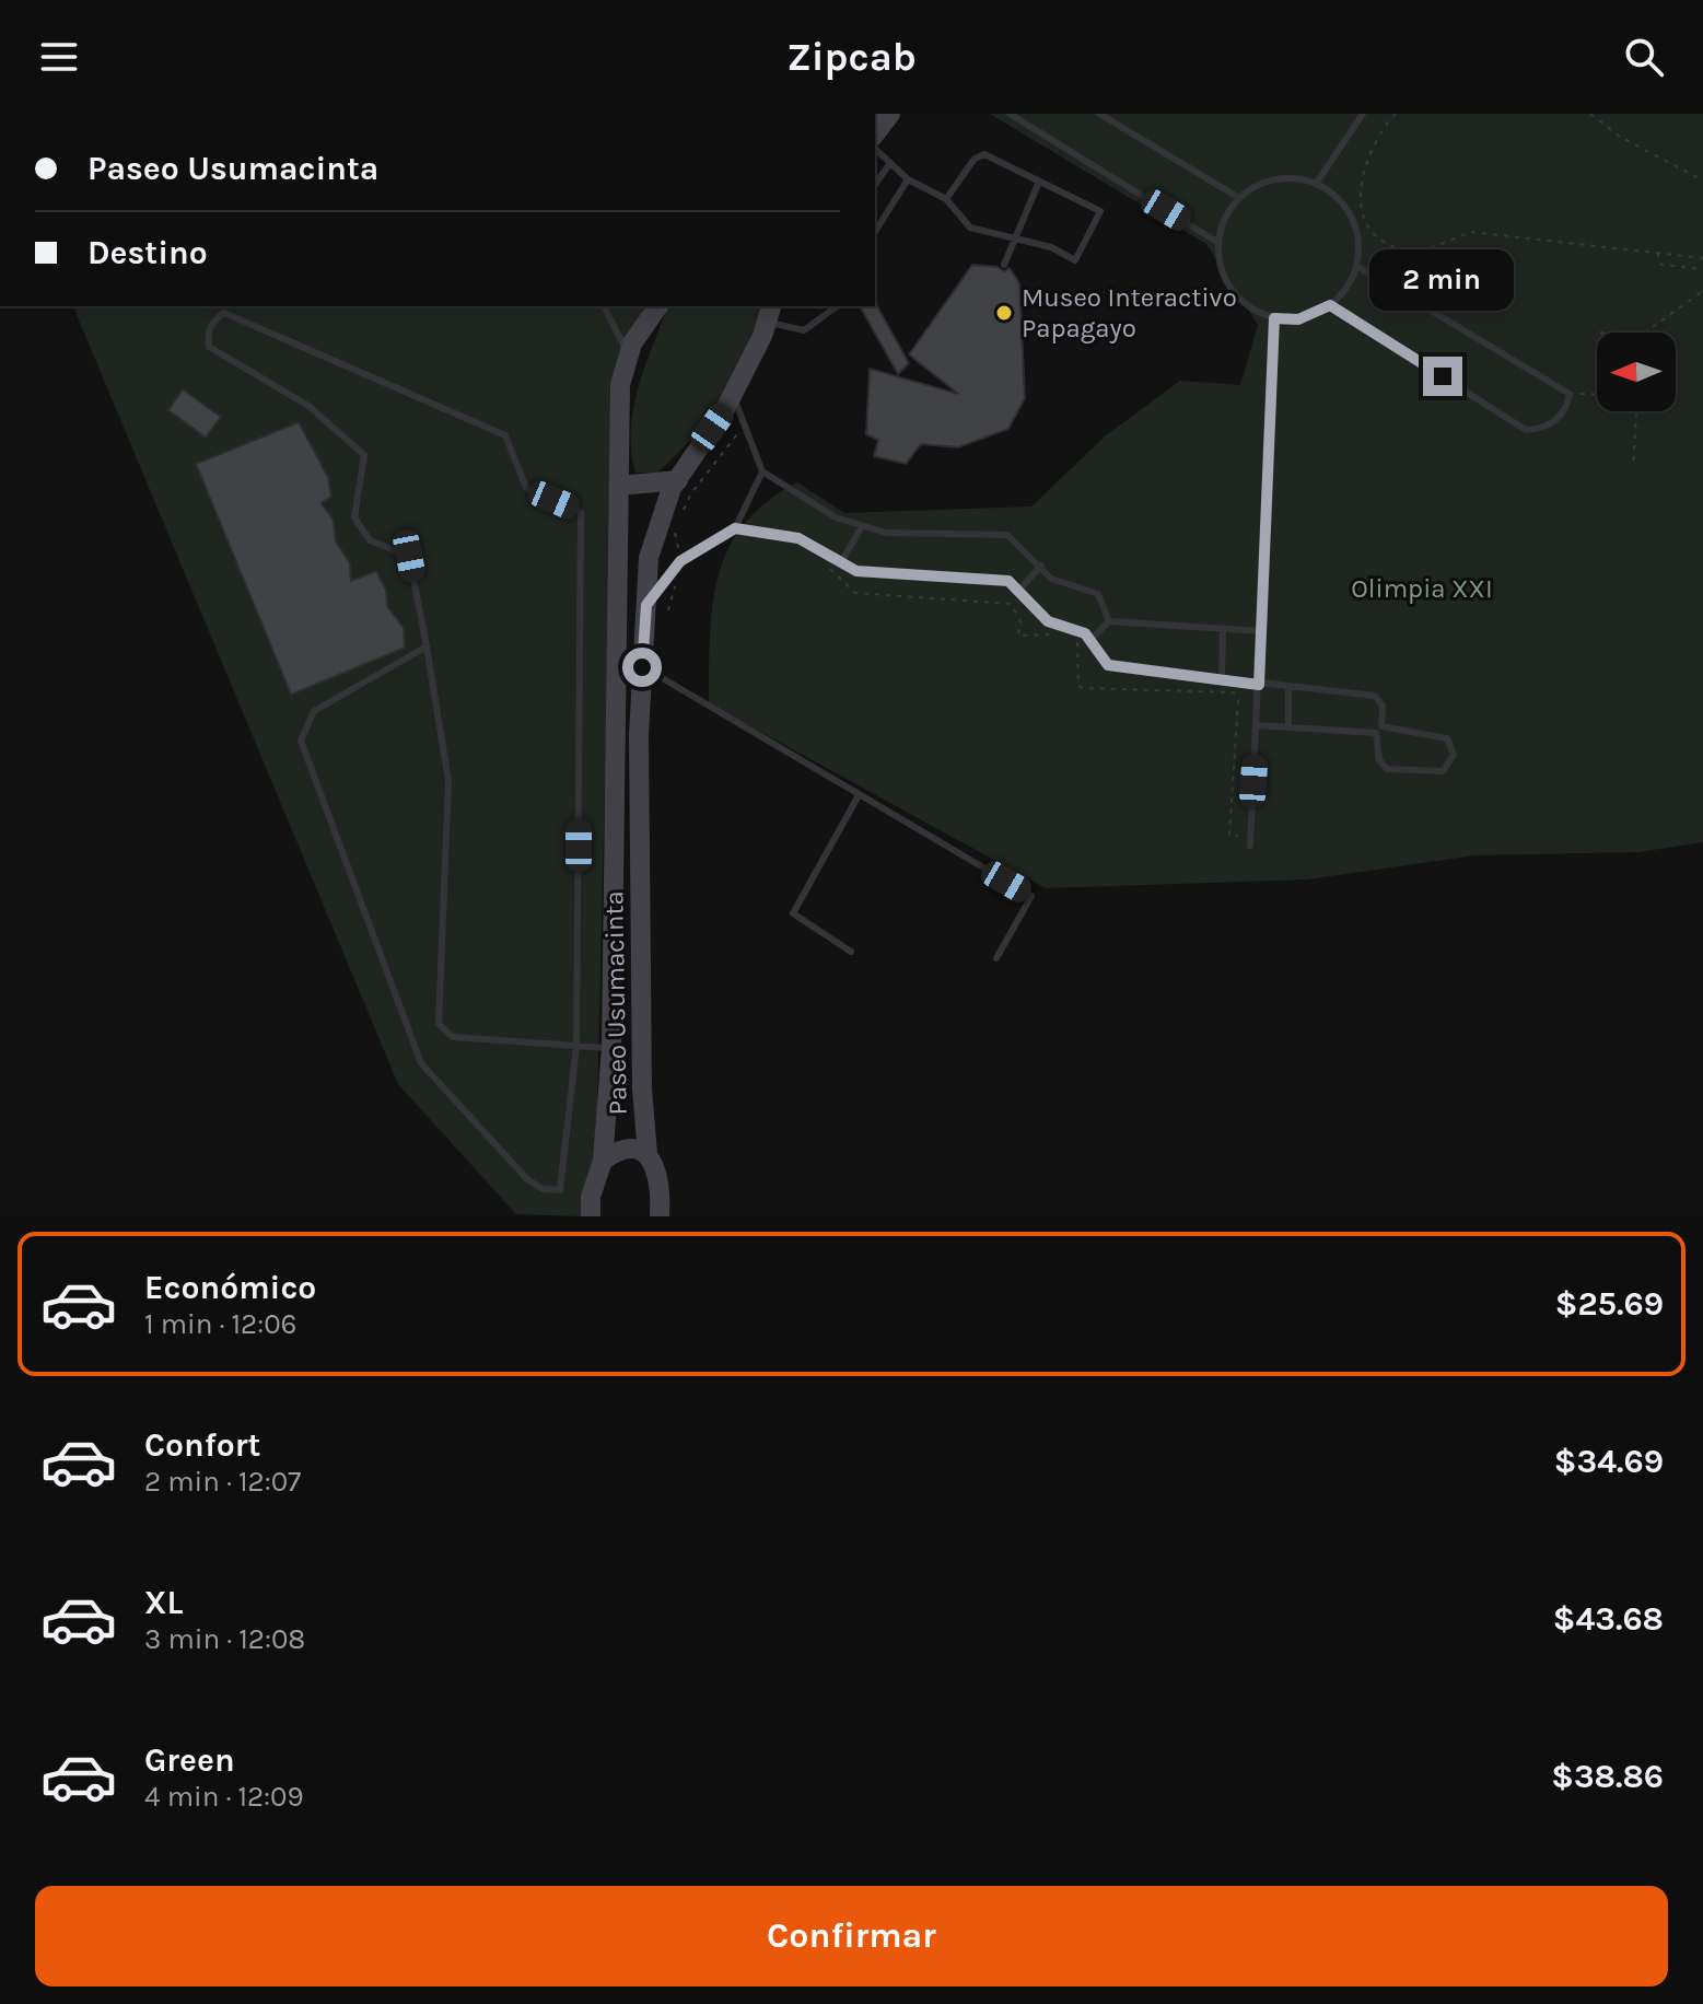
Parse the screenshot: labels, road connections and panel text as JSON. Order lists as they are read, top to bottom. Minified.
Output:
{"streets":{"main road":["Paseo Usumacinta"]},"parks":["Olimpia XXI"],"places":["Museo Interactivo Papagayo"],"north":"left","page":{"header":"Zipcab","banner":["Paseo Usumacinta","Destino"],"bubble":"2 min","list":[{"name":"Económico","note":"1 min · 12:06","value":"$25.69"},{"name":"Confort","note":"2 min · 12:07","value":"$34.69"},{"name":"XL","note":"3 min · 12:08","value":"$43.68"},{"name":"Green","note":"4 min · 12:09","value":"$38.86"}],"buttons":"Confirmar"}}
